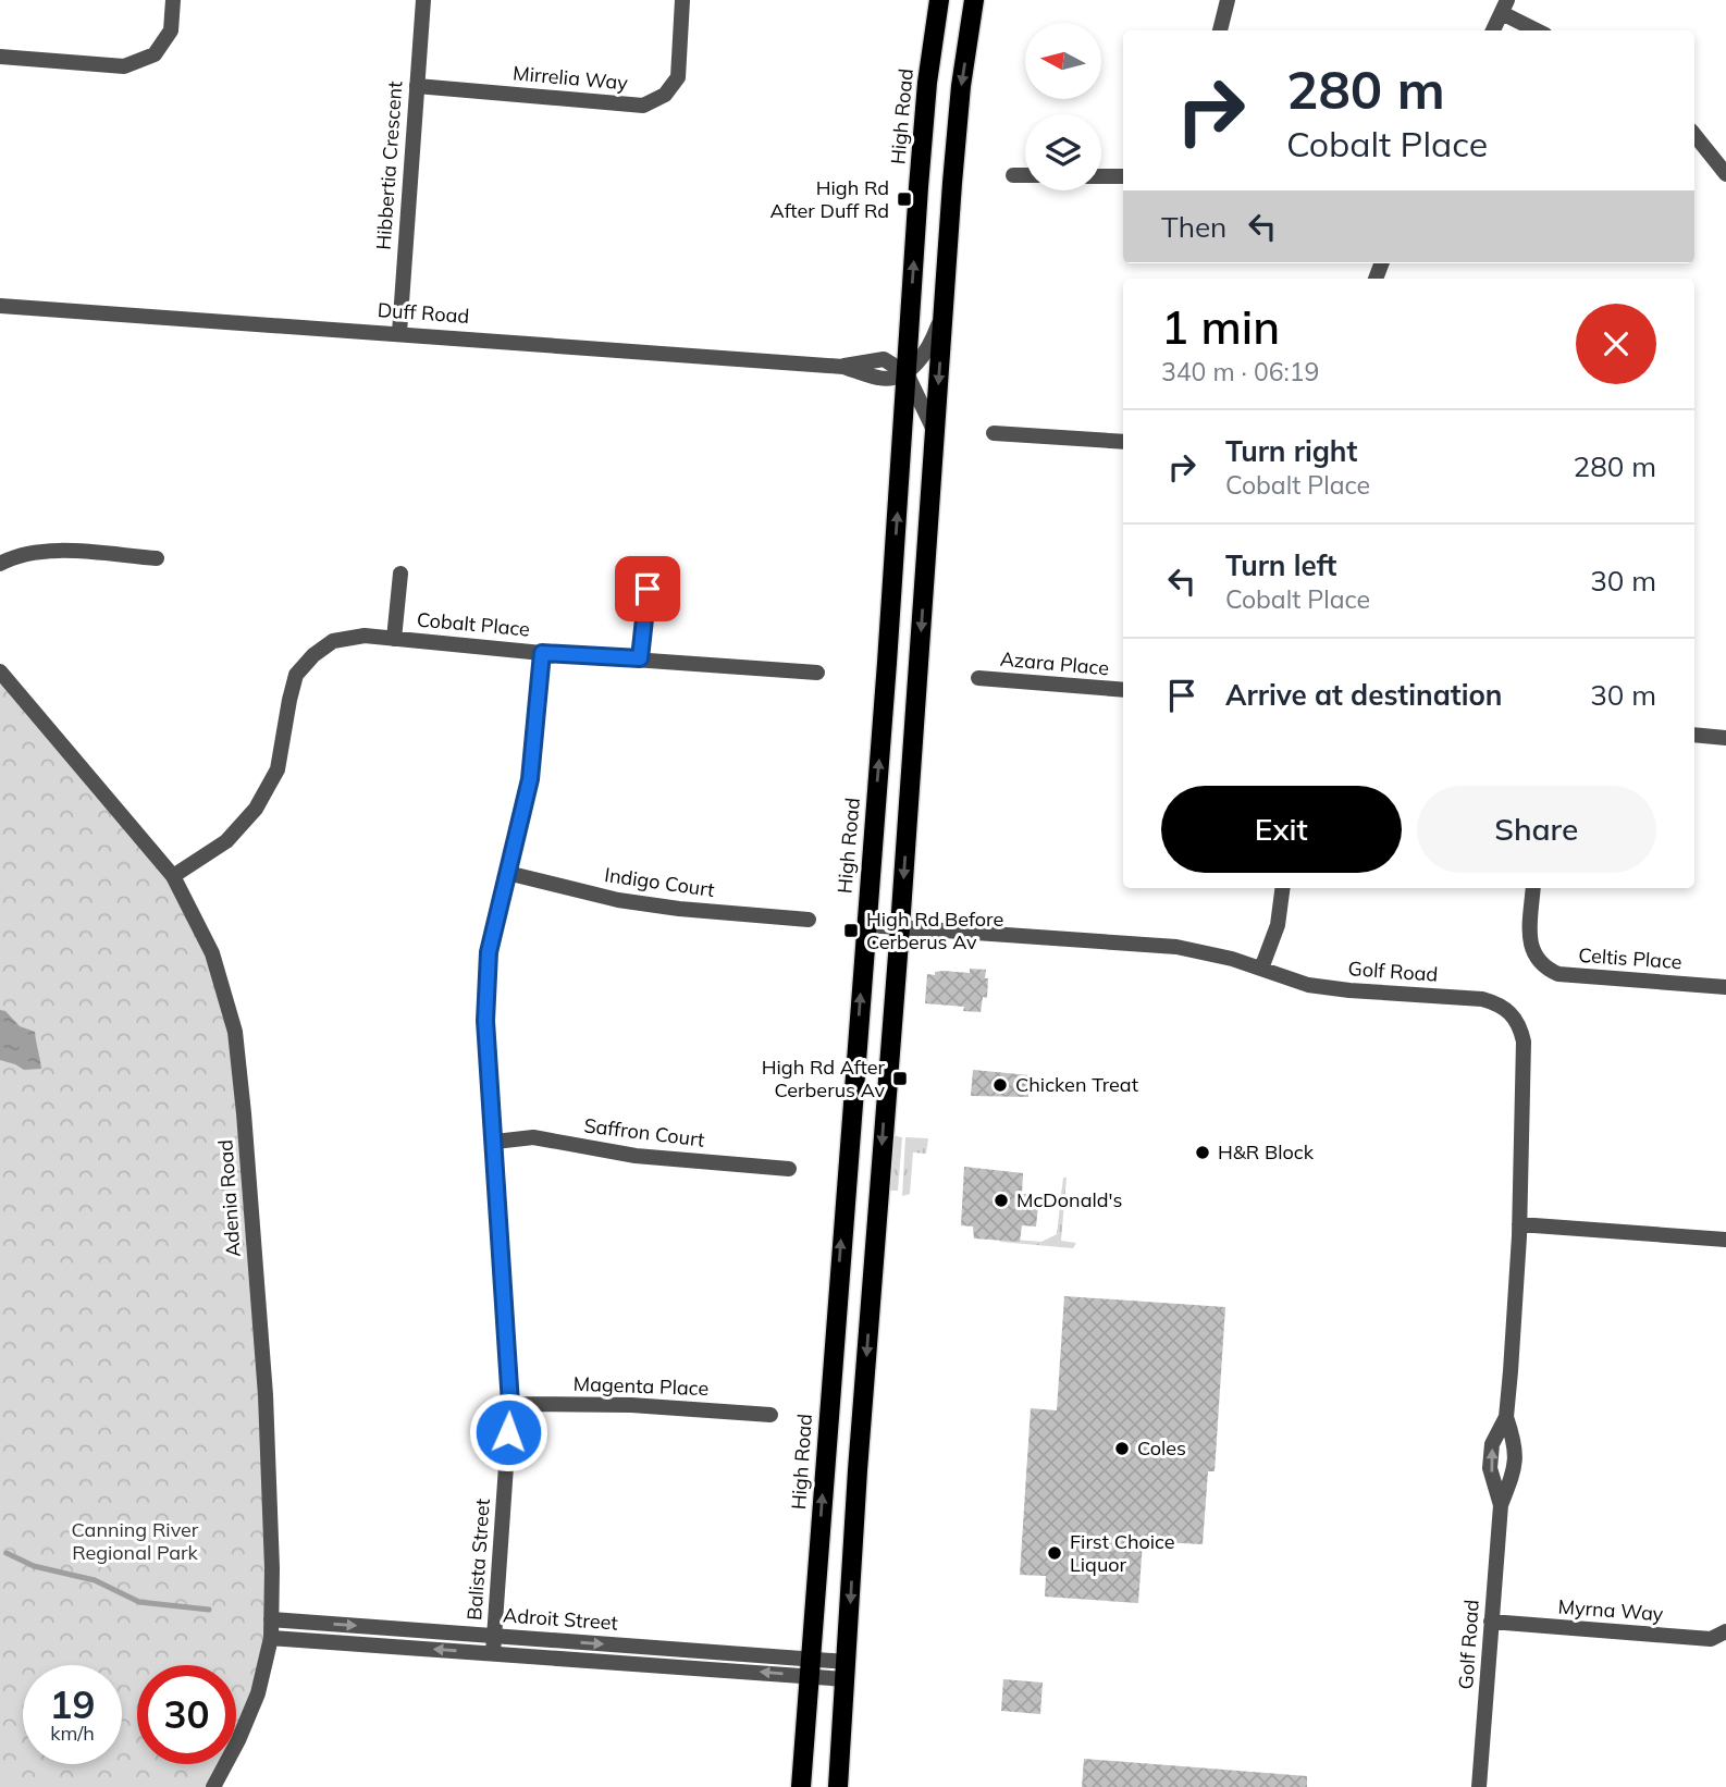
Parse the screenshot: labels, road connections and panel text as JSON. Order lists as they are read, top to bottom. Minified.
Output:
{"streets":{"main road":["High Road"],"street":["Mirrelia Way","Hibbertia Crescent","Duff Road","Cobalt Place","Azara Place","Indigo Court","Celtis Place","Golf Road","Saffron Court","Adenia Road","Magenta Place","Balista Street","Myrna Way","Adroit Street"]},"crossings":[["Mirrelia Way","Hibbertia Crescent"],["High Road","Duff Road"],["High Road","Golf Road"],["High Road","Adroit Street"],["Hibbertia Crescent","Duff Road"],["Cobalt Place","Adenia Road"],["Cobalt Place","Balista Street"],["Indigo Court","Balista Street"],["Golf Road","Myrna Way"],["Saffron Court","Balista Street"],["Adenia Road","Adroit Street"],["Magenta Place","Balista Street"],["Balista Street","Adroit Street"]],"parks":["Canning River Regional Park"],"places":{"transit":["High Rd After Duff Rd","High Rd Before Cerberus Av","High Rd After Cerberus Av"],"other":["Chicken Treat","H&R Block","McDonald's","Coles","First Choice Liquor"]},"north":"left","page":{"turn":["280 m","Cobalt Place"],"then":"Then","heading":["1 min","340 m · 06:19"],"list":[{"name":"Turn right","note":"Cobalt Place","value":"280 m"},{"name":"Turn left","note":"Cobalt Place","value":"30 m"},{"name":"Arrive at destination","value":"30 m"}],"buttons":["Exit","Share"],"speed":"19 km/h","limit":"30"}}
